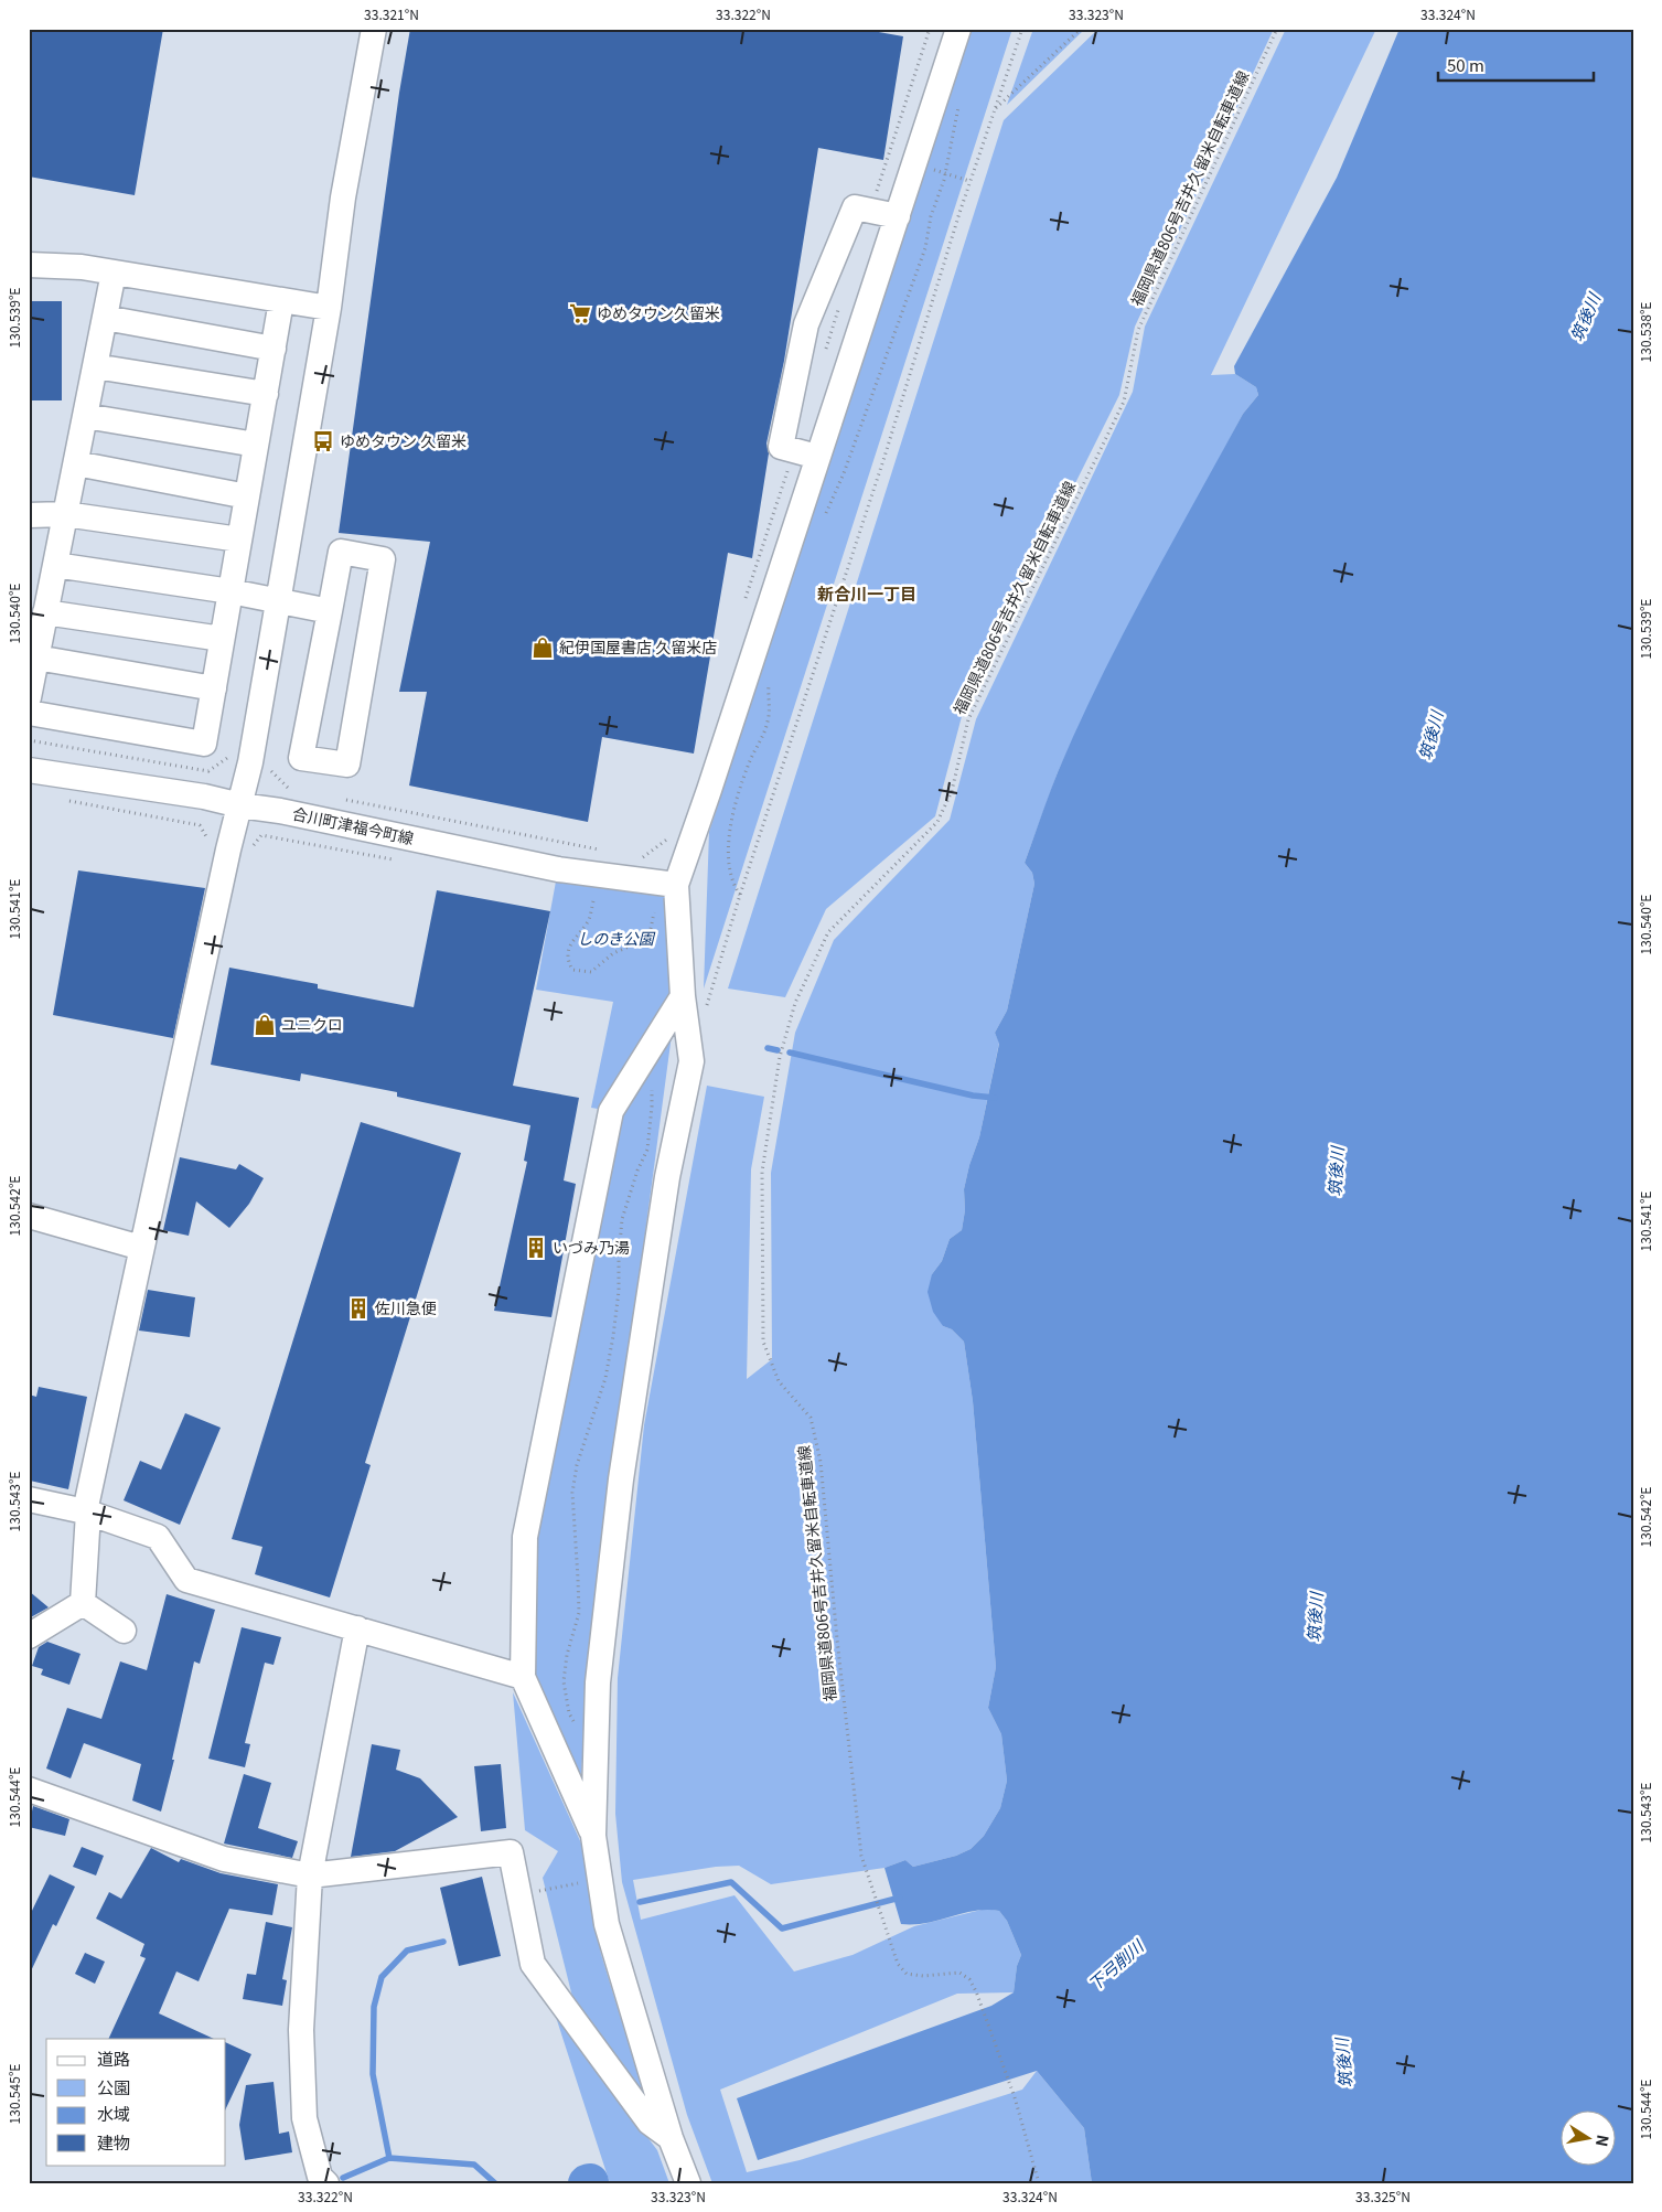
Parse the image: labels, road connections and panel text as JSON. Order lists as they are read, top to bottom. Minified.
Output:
{"streets":{"street":["合川町津福今町線"],"path":["福岡県道806号吉井久留米自転車道線"]},"districts":["新合川一丁目"],"water":["筑後川","下弓削川"],"parks":["しのき公園"],"places":{"supermarket":["ゆめタウン久留米"],"bus stop":["ゆめタウン 久留米"],"shop":["紀伊国屋書店 久留米店","ユニクロ"],"building":["いづみ乃湯","佐川急便"]},"legend":["道路","公園","水域","建物"],"scale_bar":"50 m","north":"right","coordinates":["33.321°N","33.322°N","33.323°N","33.324°N","130.539°E","130.538°E","130.540°E","130.541°E","130.542°E","130.543°E","130.544°E","130.545°E","33.325°N"]}
